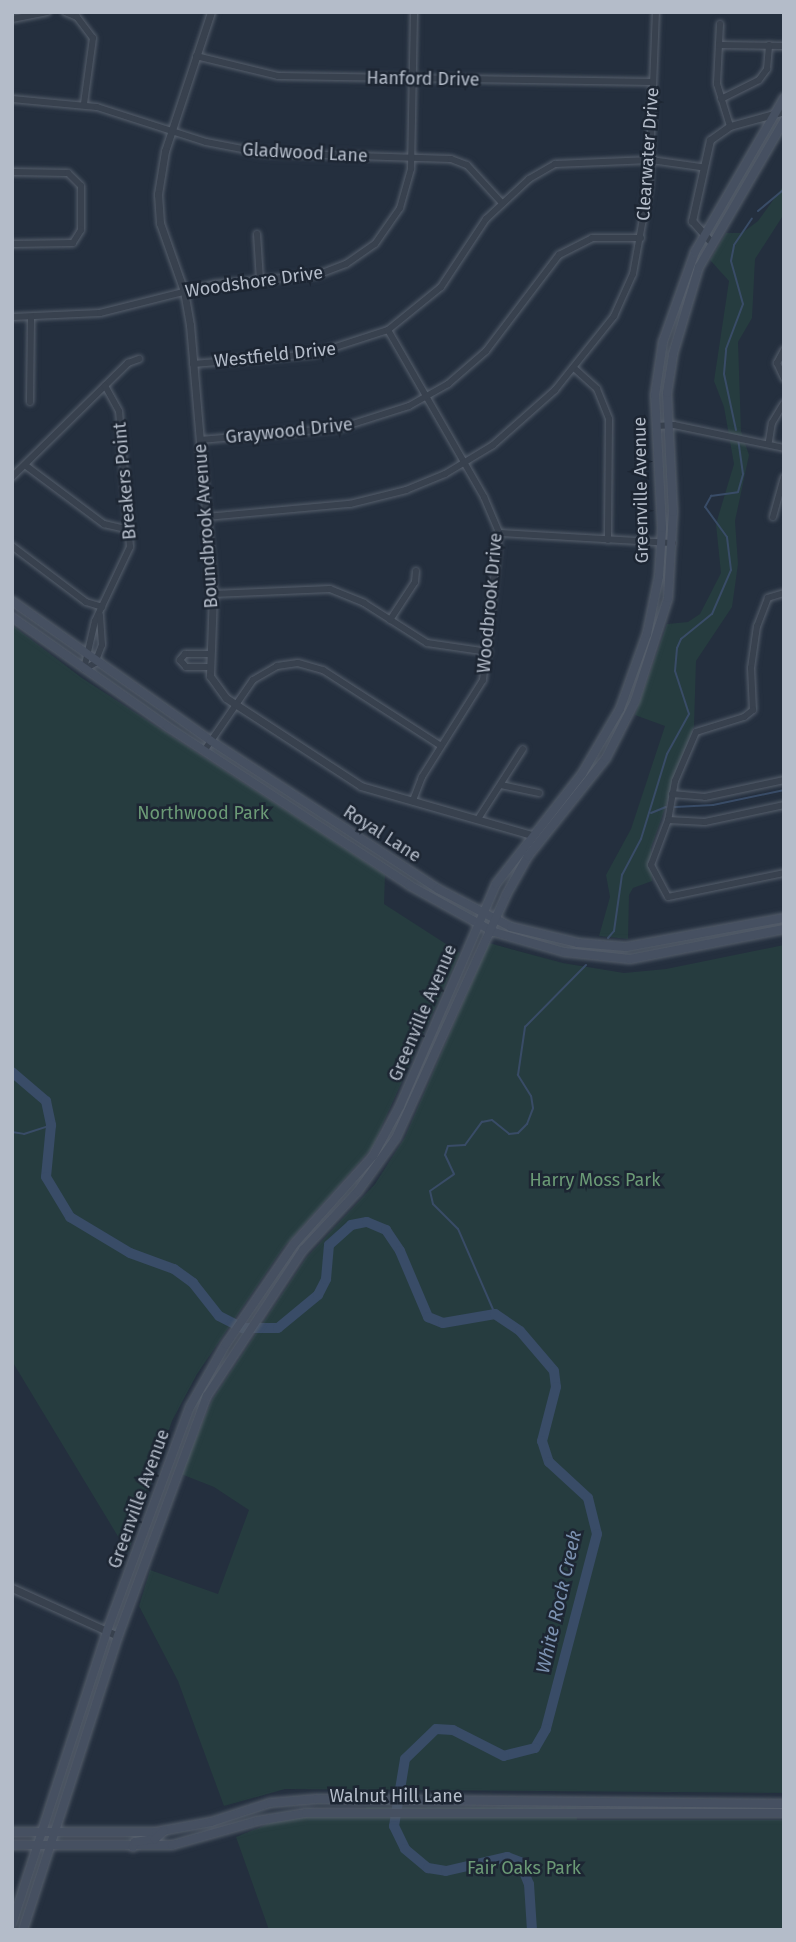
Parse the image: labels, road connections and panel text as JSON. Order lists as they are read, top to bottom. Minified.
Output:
{"streets":{"main road":["Greenville Avenue","Royal Lane","Walnut Hill Lane"],"street":["Hanford Drive","Gladwood Lane","Clearwater Drive","Woodshore Drive","Westfield Drive","Graywood Drive","Breakers Point","Boundbrook Avenue","Woodbrook Drive"]},"crossings":[["Hanford Drive","Clearwater Drive"],["Hanford Drive","Woodshore Drive"],["Hanford Drive","Boundbrook Avenue"],["Gladwood Lane","Woodshore Drive"],["Gladwood Lane","Westfield Drive"],["Gladwood Lane","Boundbrook Avenue"],["Clearwater Drive","Westfield Drive"],["Clearwater Drive","Graywood Drive"],["Clearwater Drive","Boundbrook Avenue"],["Clearwater Drive","Woodbrook Drive"],["Woodshore Drive","Boundbrook Avenue"],["Westfield Drive","Boundbrook Avenue"],["Westfield Drive","Woodbrook Drive"],["Graywood Drive","Boundbrook Avenue"],["Graywood Drive","Woodbrook Drive"],["Breakers Point","Royal Lane"],["Greenville Avenue","Royal Lane"],["Greenville Avenue","Walnut Hill Lane"]],"water":["White Rock Creek"],"parks":["Northwood Park","Harry Moss Park","Fair Oaks Park"]}
